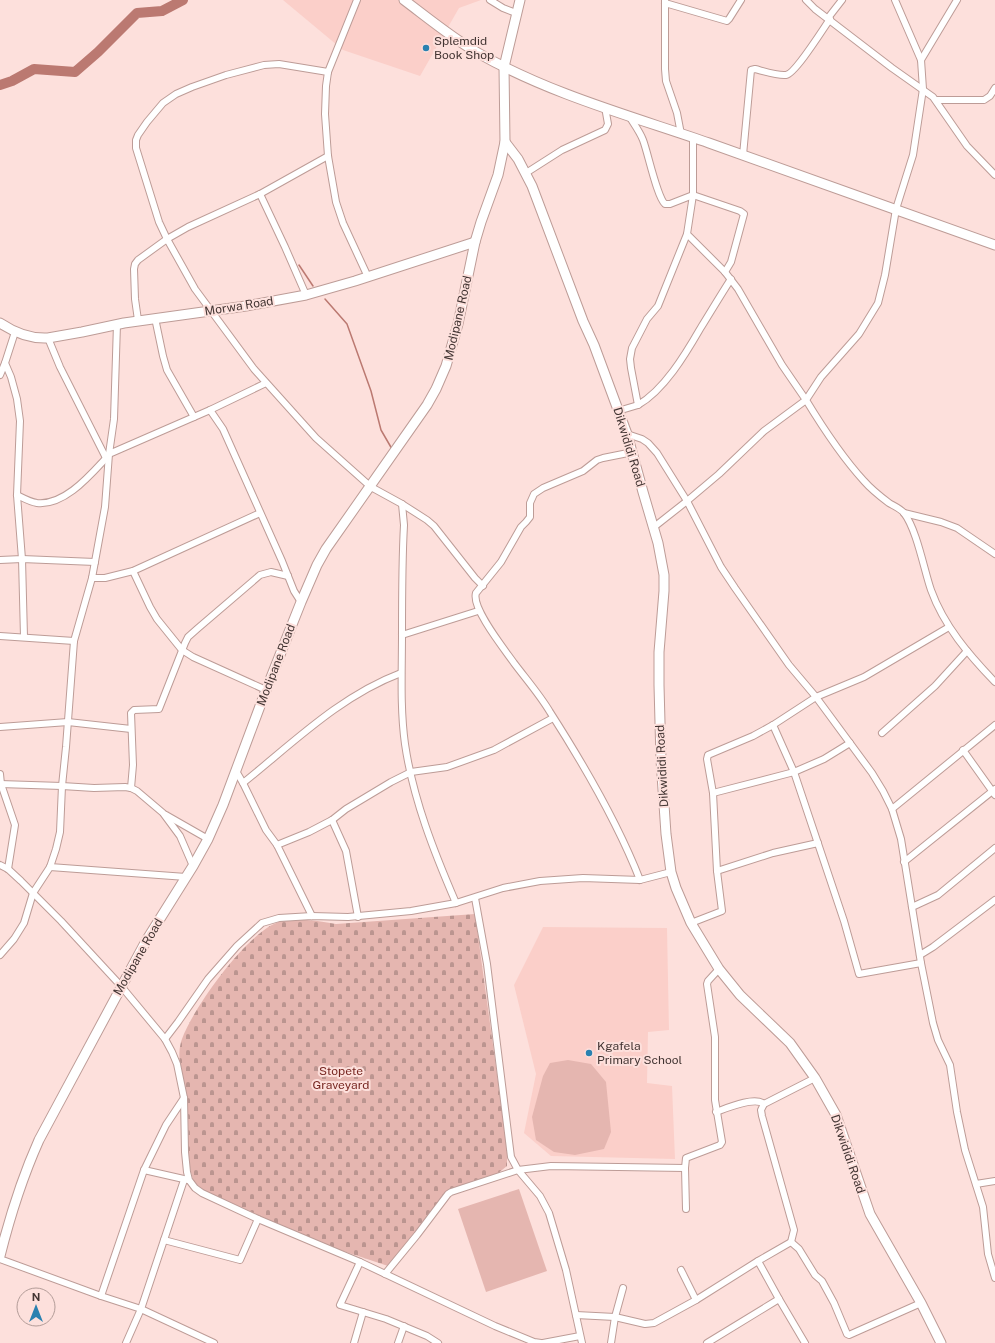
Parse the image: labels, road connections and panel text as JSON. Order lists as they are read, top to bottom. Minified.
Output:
{"streets":{"main road":["Morwa Road","Modipane Road","Dikwididi Road"]},"crossings":[["Morwa Road","Modipane Road"],["Modipane Road","Dikwididi Road"]],"parks":["Stopete Graveyard"],"places":["Splemdid Book Shop","Kgafela Primary School"],"north":"top"}
